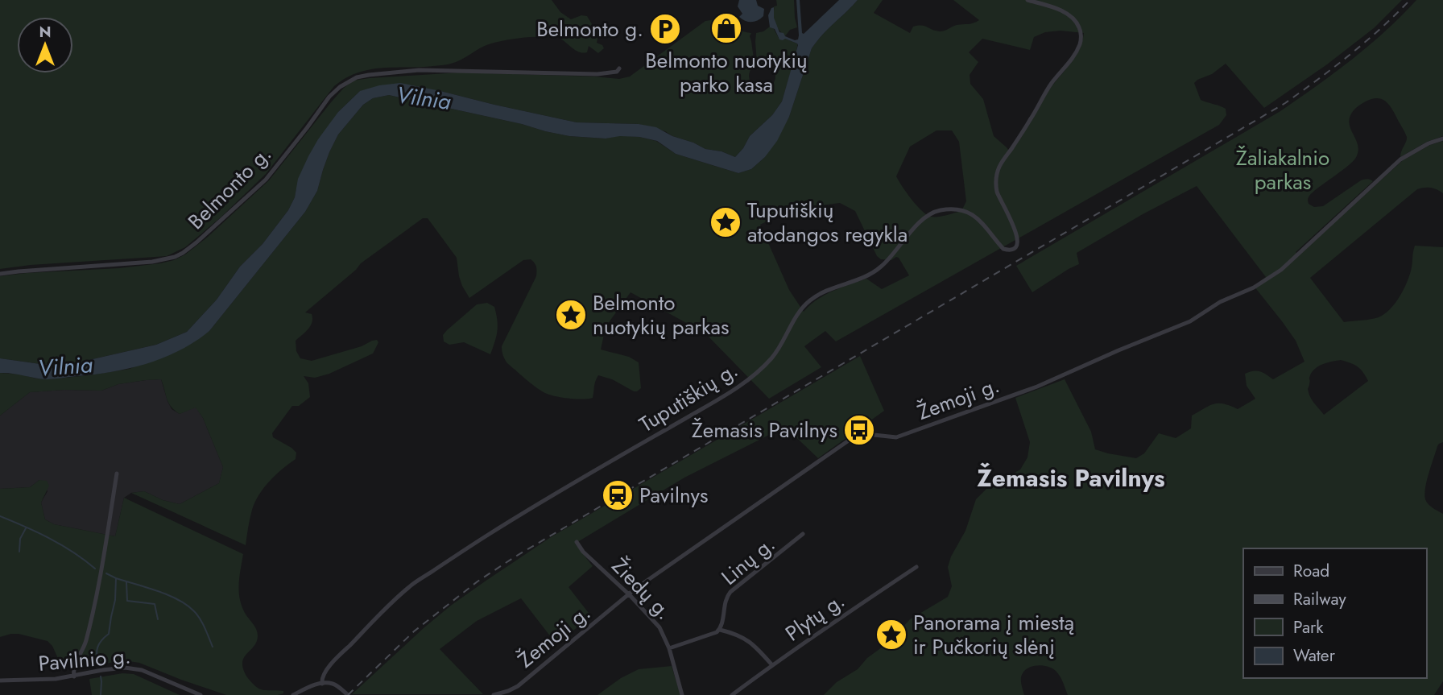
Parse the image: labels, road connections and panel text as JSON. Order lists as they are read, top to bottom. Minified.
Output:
{"streets":{"street":["Belmonto g.","Tuputiškių g.","Žemoji g.","Linų g.","Žiedų g.","Plytų g.","Pavilnio g."]},"crossings":[["Žemoji g.","Žiedų g."]],"districts":["Žemasis Pavilnys"],"water":["Vilnia"],"parks":["Žaliakalnio parkas"],"places":{"shop":["Belmonto nuotykių parko kasa"],"parking":["Belmonto g."],"place":["Tuputiškių atodangos regykla","Belmonto nuotykių parkas","Panorama į miestą ir Pučkorių slėnį"],"bus stop":["Žemasis Pavilnys"],"station":["Pavilnys"]},"legend":["Road","Railway","Park","Water"],"north":"top"}
